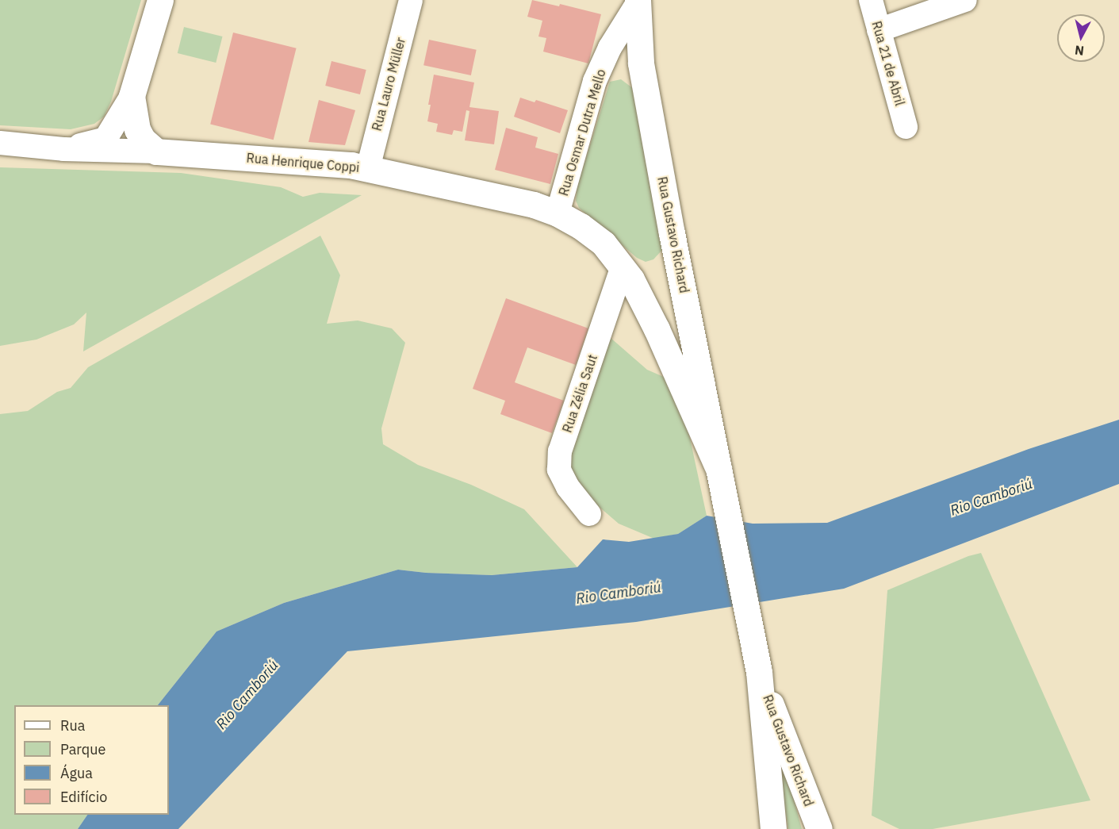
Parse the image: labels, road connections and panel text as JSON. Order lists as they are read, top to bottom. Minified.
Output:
{"streets":{"main road":["Rua Henrique Coppi","Rua Gustavo Richard"],"street":["Rua 21 de Abril","Rua Lauro Müller","Rua Osmar Dutra Mello","Rua Zélia Saut"]},"crossings":[["Rua Lauro Müller","Rua Henrique Coppi"],["Rua Osmar Dutra Mello","Rua Henrique Coppi"],["Rua Osmar Dutra Mello","Rua Gustavo Richard"],["Rua Henrique Coppi","Rua Gustavo Richard"],["Rua Henrique Coppi","Rua Zélia Saut"],["Rua Gustavo Richard","Rua Zélia Saut"]],"water":["Rio Camboriú"],"legend":["Rua","Parque","Água","Edifício"],"north":"bottom"}
